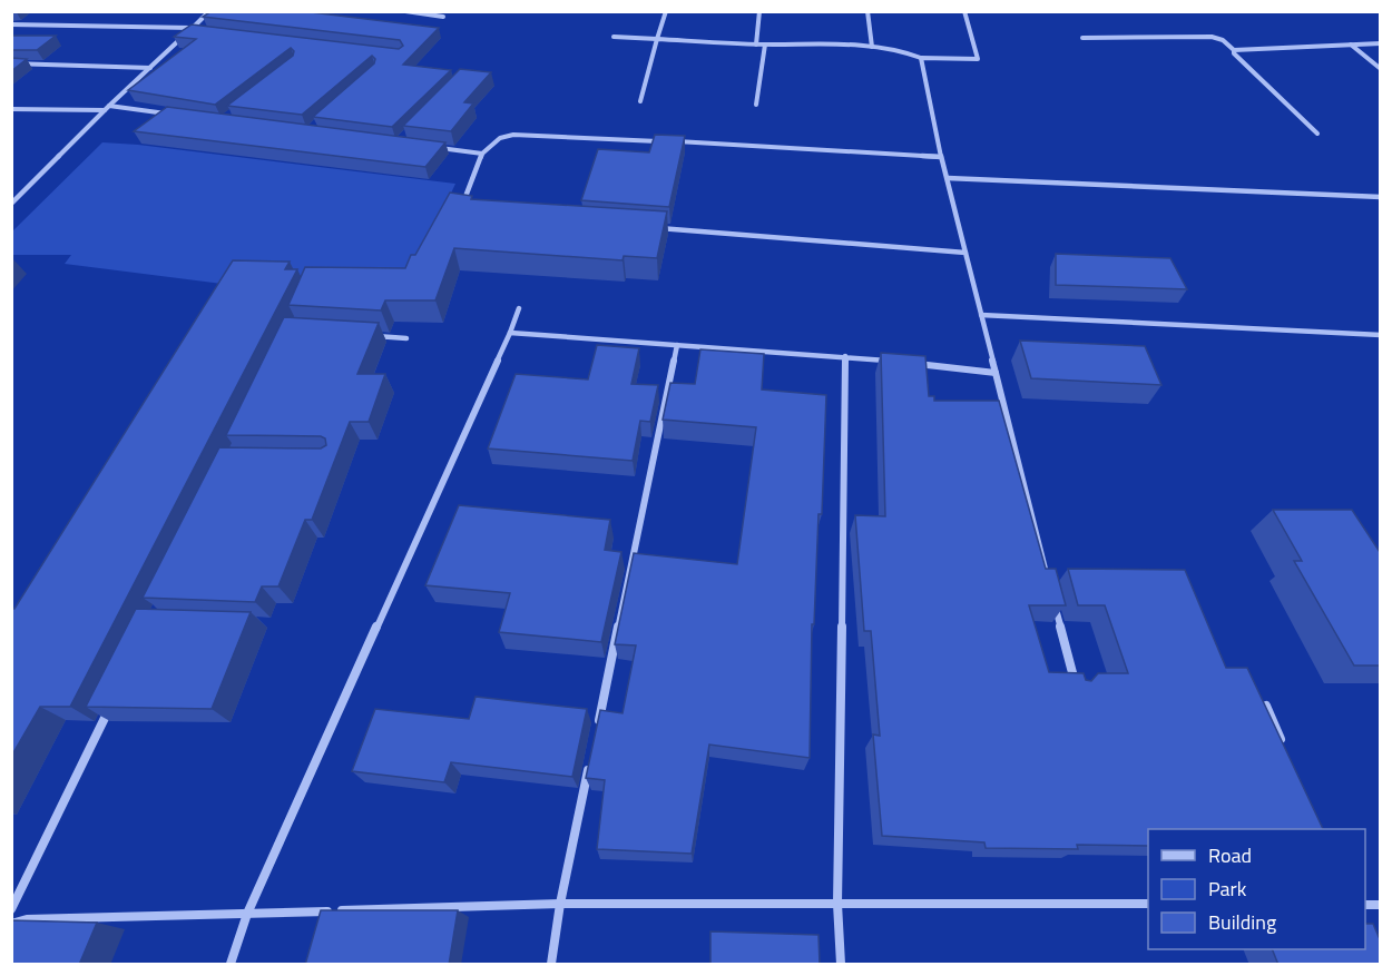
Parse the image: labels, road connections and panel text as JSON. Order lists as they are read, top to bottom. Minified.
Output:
{"legend":["Road","Park","Building"]}
